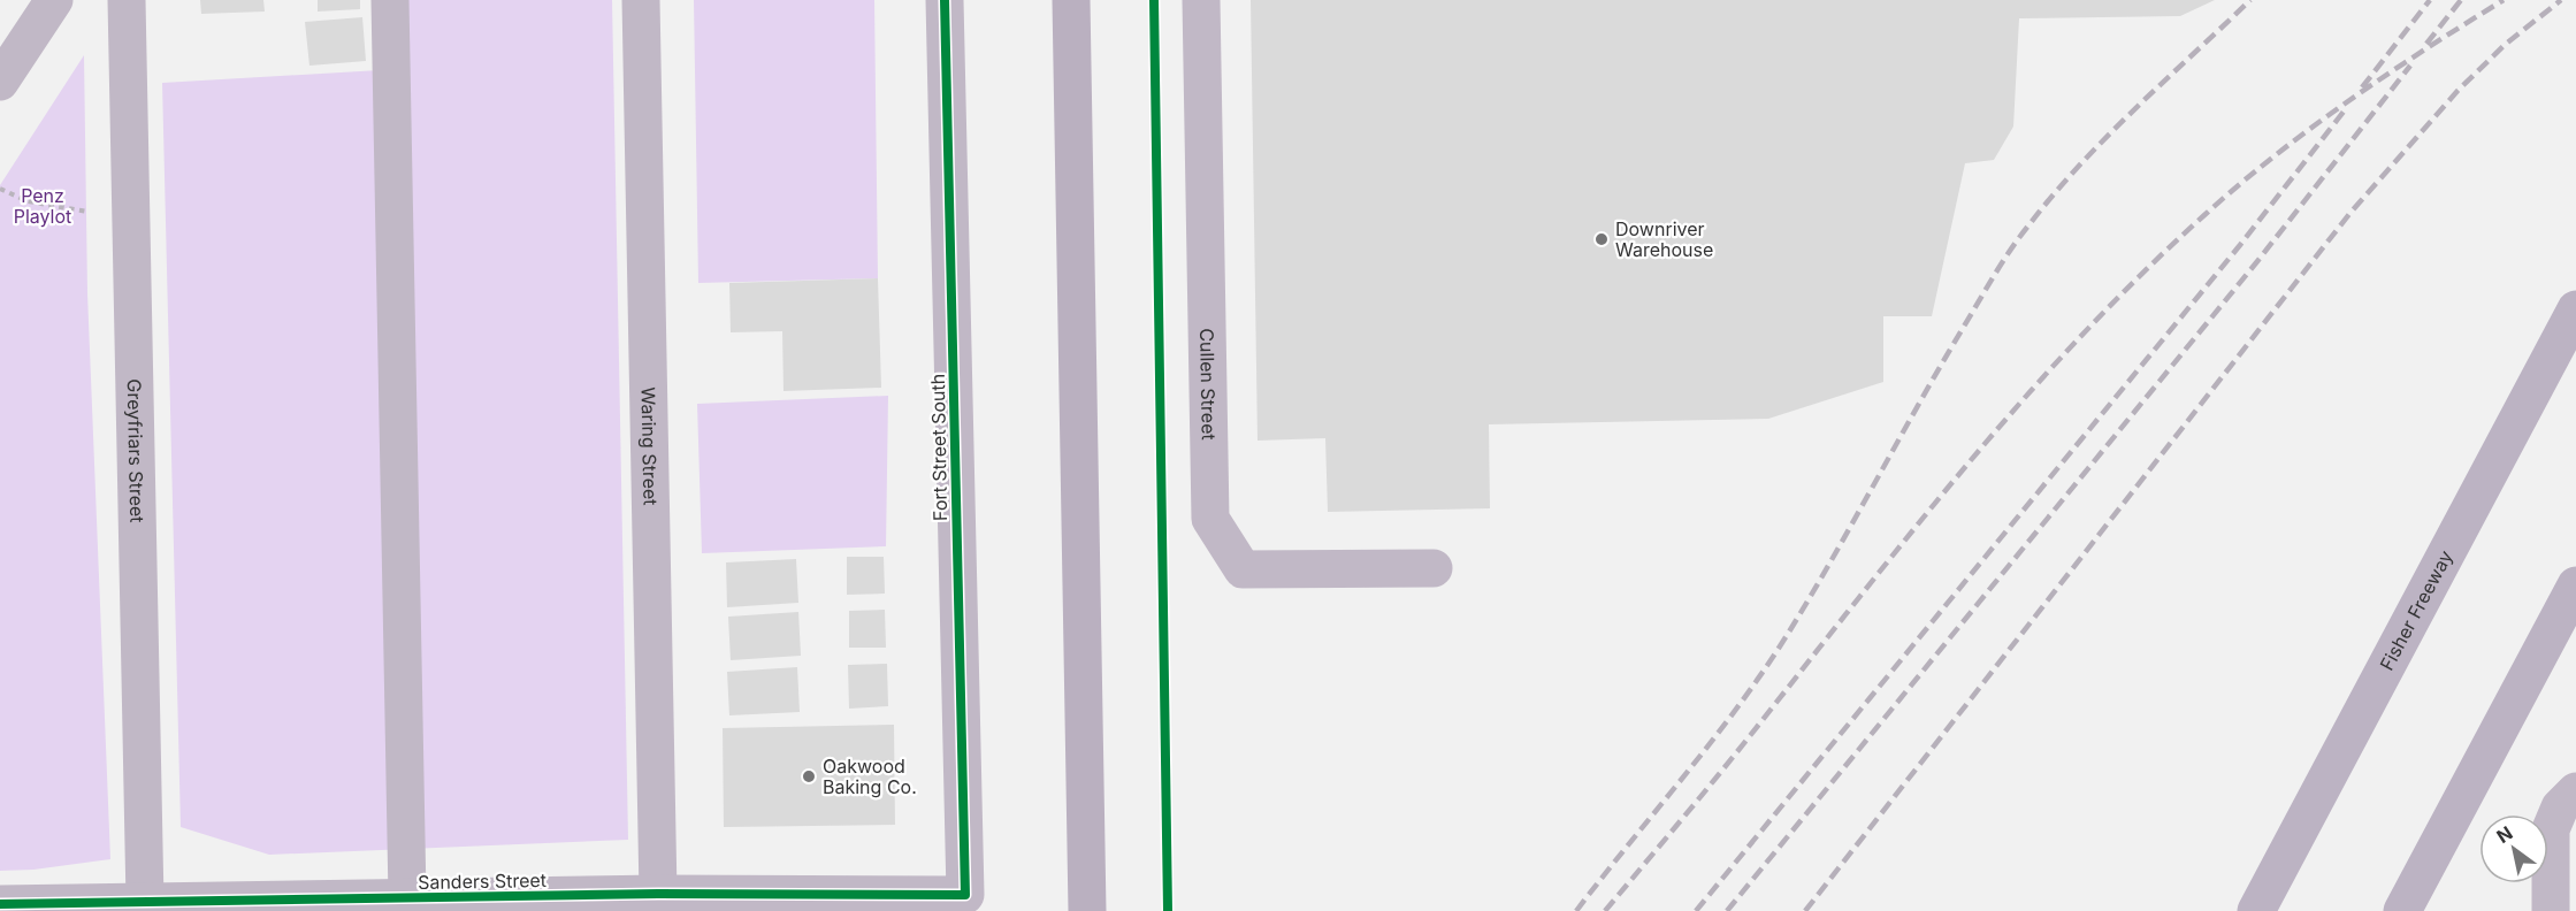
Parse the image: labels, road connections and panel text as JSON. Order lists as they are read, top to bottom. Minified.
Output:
{"streets":{"highway":["Fisher Freeway"],"street":["Cullen Street","Waring Street","Fort Street South","Greyfriars Street","Sanders Street"]},"crossings":[["Waring Street","Sanders Street"],["Fort Street South","Sanders Street"],["Greyfriars Street","Sanders Street"]],"parks":["Penz Playlot"],"places":["Downriver Warehouse","Oakwood Baking Co."],"north":"top left"}
